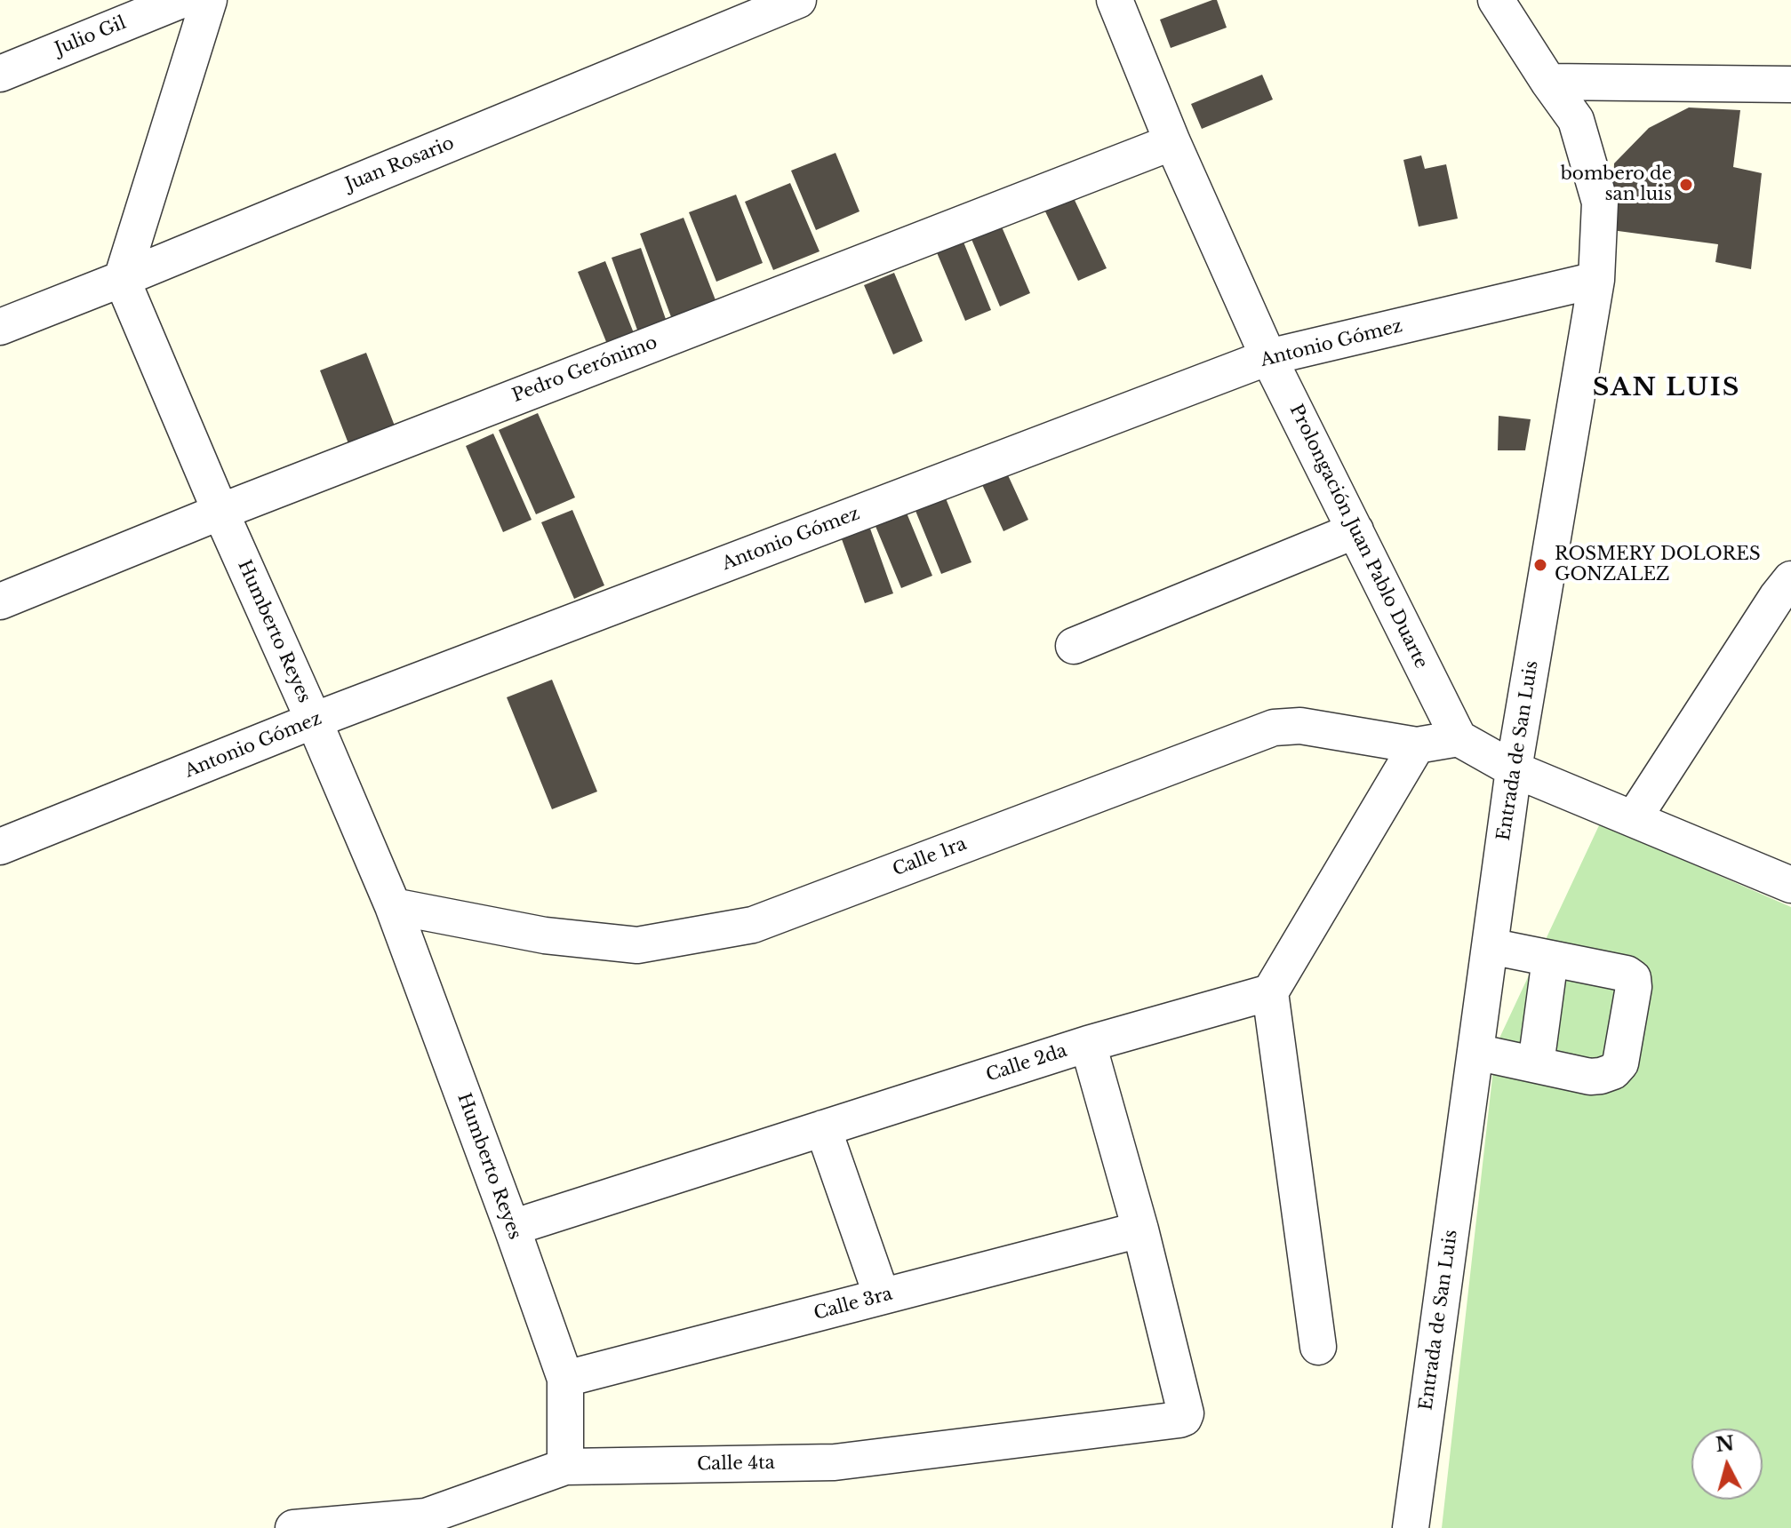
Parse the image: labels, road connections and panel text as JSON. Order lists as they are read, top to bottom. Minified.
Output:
{"streets":{"street":["Julio Gil","Juan Rosario","Antonio Gómez","Pedro Gerónimo","Prolongación Juan Pablo Duarte","Humberto Reyes","Entrada de San Luis","Calle 1ra","Calle 2da","Calle 3ra","Calle 4ta"]},"crossings":[["Juan Rosario","Humberto Reyes"],["Antonio Gómez","Prolongación Juan Pablo Duarte"],["Antonio Gómez","Humberto Reyes"],["Antonio Gómez","Entrada de San Luis"],["Pedro Gerónimo","Prolongación Juan Pablo Duarte"],["Pedro Gerónimo","Humberto Reyes"],["Prolongación Juan Pablo Duarte","Calle 1ra"],["Humberto Reyes","Calle 1ra"],["Humberto Reyes","Calle 2da"],["Humberto Reyes","Calle 3ra"],["Humberto Reyes","Calle 4ta"],["Calle 3ra","Calle 4ta"]],"districts":["SAN LUIS"],"places":["bombero de san luis","ROSMERY DOLORES GONZALEZ"],"north":"top"}
